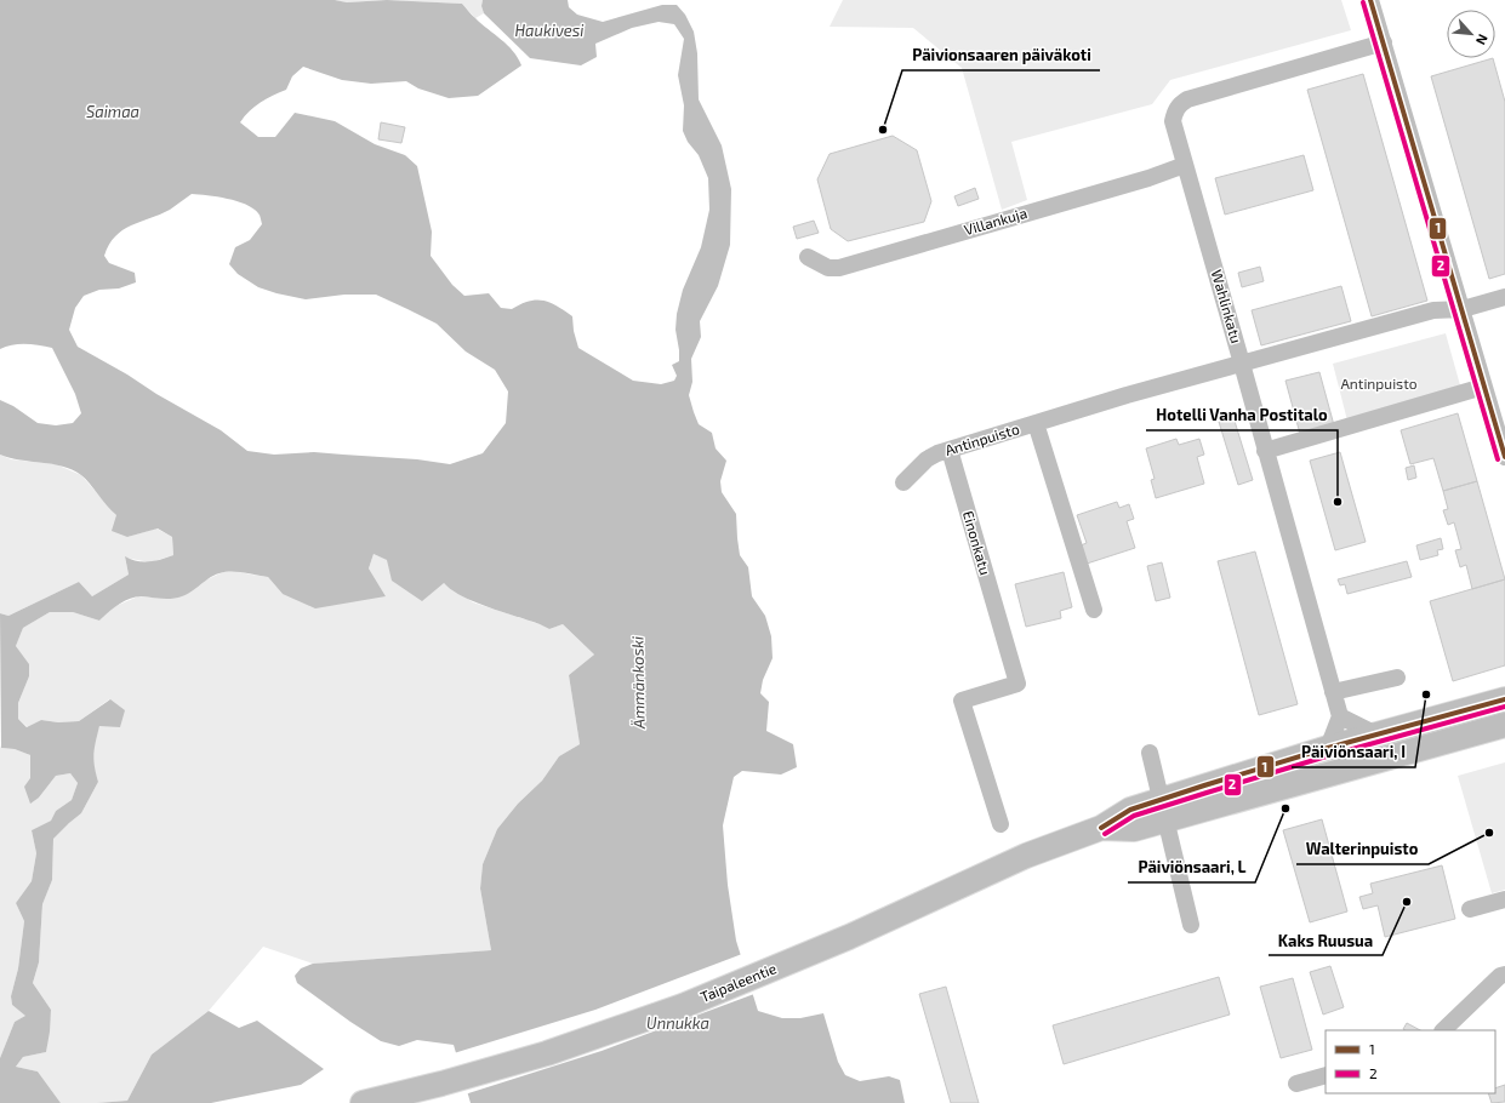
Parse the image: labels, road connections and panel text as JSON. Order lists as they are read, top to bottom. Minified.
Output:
{"streets":{"highway":["Taipaleentie"],"street":["Villankuja","Wahlinkatu","Antinpuisto","Einonkatu"]},"crossings":[["Villankuja","Wahlinkatu"],["Wahlinkatu","Antinpuisto"],["Antinpuisto","Einonkatu"]],"water":["Haukivesi","Saimaa","Ämmänkoski","Unnukka"],"parks":["Antinpuisto"],"places":["Päivionsaaren päiväkoti","Hotelli Vanha Postitalo","Päiviönsaari, I","Päiviönsaari, L","Walterinpuisto","Kaks Ruusua"],"lines":["transit line 1","transit line 2"],"legend":["1","2"],"north":"bottom right"}
